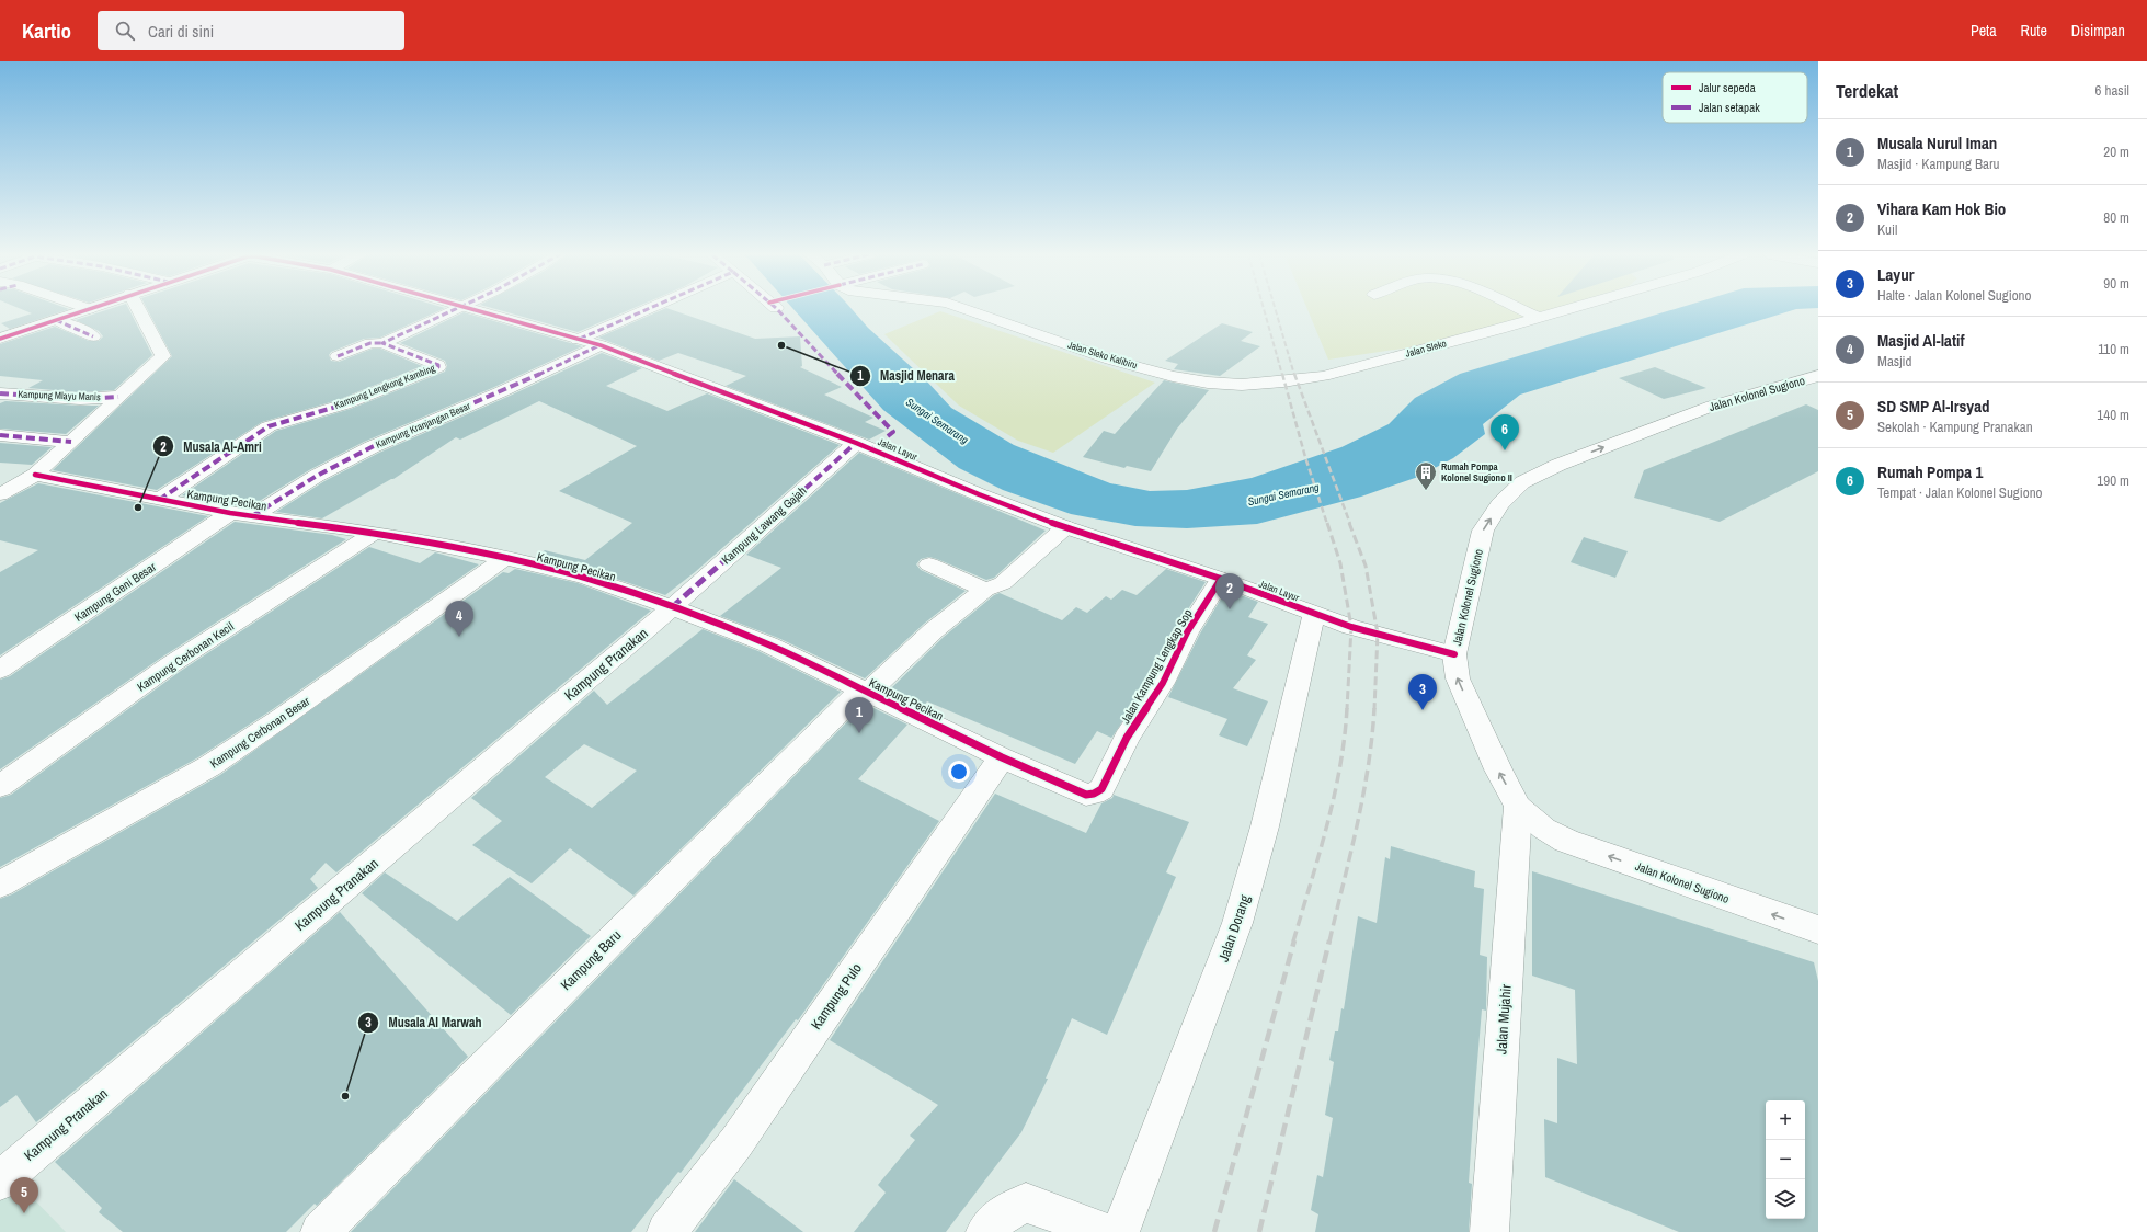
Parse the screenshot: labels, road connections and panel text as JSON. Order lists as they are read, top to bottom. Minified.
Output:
{"streets":{"street":["Jalan Sleko","Jalan Sleko Kalibiru","Kampung Lengkong Kambing","Jalan Kolonel Sugiono","Kampung Mlayu Manis","Kampung Kranjangan Besar","Jalan Layur","Kampung Pecikan","Kampung Lawang Gajah","Kampung Geni Besar","Kampung Cerbonan Kecil","Kampung Pranakan","Jalan Kampung Lengkap Sop","Kampung Cerbonan Besar","Jalan Dorang","Kampung Baru","Kampung Pulo","Jalan Mujahir"]},"crossings":[["Jalan Sleko","Jalan Sleko Kalibiru"],["Kampung Lengkong Kambing","Kampung Pecikan"],["Jalan Kolonel Sugiono","Jalan Layur"],["Jalan Kolonel Sugiono","Jalan Mujahir"],["Kampung Kranjangan Besar","Jalan Layur"],["Kampung Kranjangan Besar","Kampung Pecikan"],["Kampung Kranjangan Besar","Kampung Geni Besar"],["Jalan Layur","Kampung Lawang Gajah"],["Jalan Layur","Jalan Kampung Lengkap Sop"],["Jalan Layur","Jalan Dorang"],["Jalan Layur","Kampung Baru"],["Kampung Pecikan","Kampung Lawang Gajah"],["Kampung Pecikan","Kampung Geni Besar"],["Kampung Pecikan","Kampung Cerbonan Kecil"],["Kampung Pecikan","Kampung Pranakan"],["Kampung Pecikan","Jalan Kampung Lengkap Sop"],["Kampung Pecikan","Kampung Cerbonan Besar"],["Kampung Pecikan","Kampung Baru"],["Kampung Pecikan","Kampung Pulo"],["Kampung Lawang Gajah","Kampung Pranakan"]],"water":["Sungai Semarang"],"places":{"other":["Masjid Menara","Musala Al-Amri","Musala Al Marwah"],"building":["Rumah Pompa Kolonel Sugiono II"]},"legend":["Jalur sepeda","Jalan setapak"],"page":{"header":"Kartio","search":"Cari di sini","nav":["Peta","Rute","Disimpan"],"heading":["Terdekat","6 hasil"],"list":[{"mark":"1","name":"Musala Nurul Iman","note":"Masjid · Kampung Baru","value":"20 m"},{"mark":"2","name":"Vihara Kam Hok Bio","note":"Kuil","value":"80 m"},{"mark":"3","name":"Layur","note":"Halte · Jalan Kolonel Sugiono","value":"90 m"},{"mark":"4","name":"Masjid Al-latif","note":"Masjid","value":"110 m"},{"mark":"5","name":"SD SMP Al-Irsyad","note":"Sekolah · Kampung Pranakan","value":"140 m"},{"mark":"6","name":"Rumah Pompa 1","note":"Tempat · Jalan Kolonel Sugiono","value":"190 m"}],"pins":["6","2","4","3","1","5"],"map_buttons":["+","−"]}}
